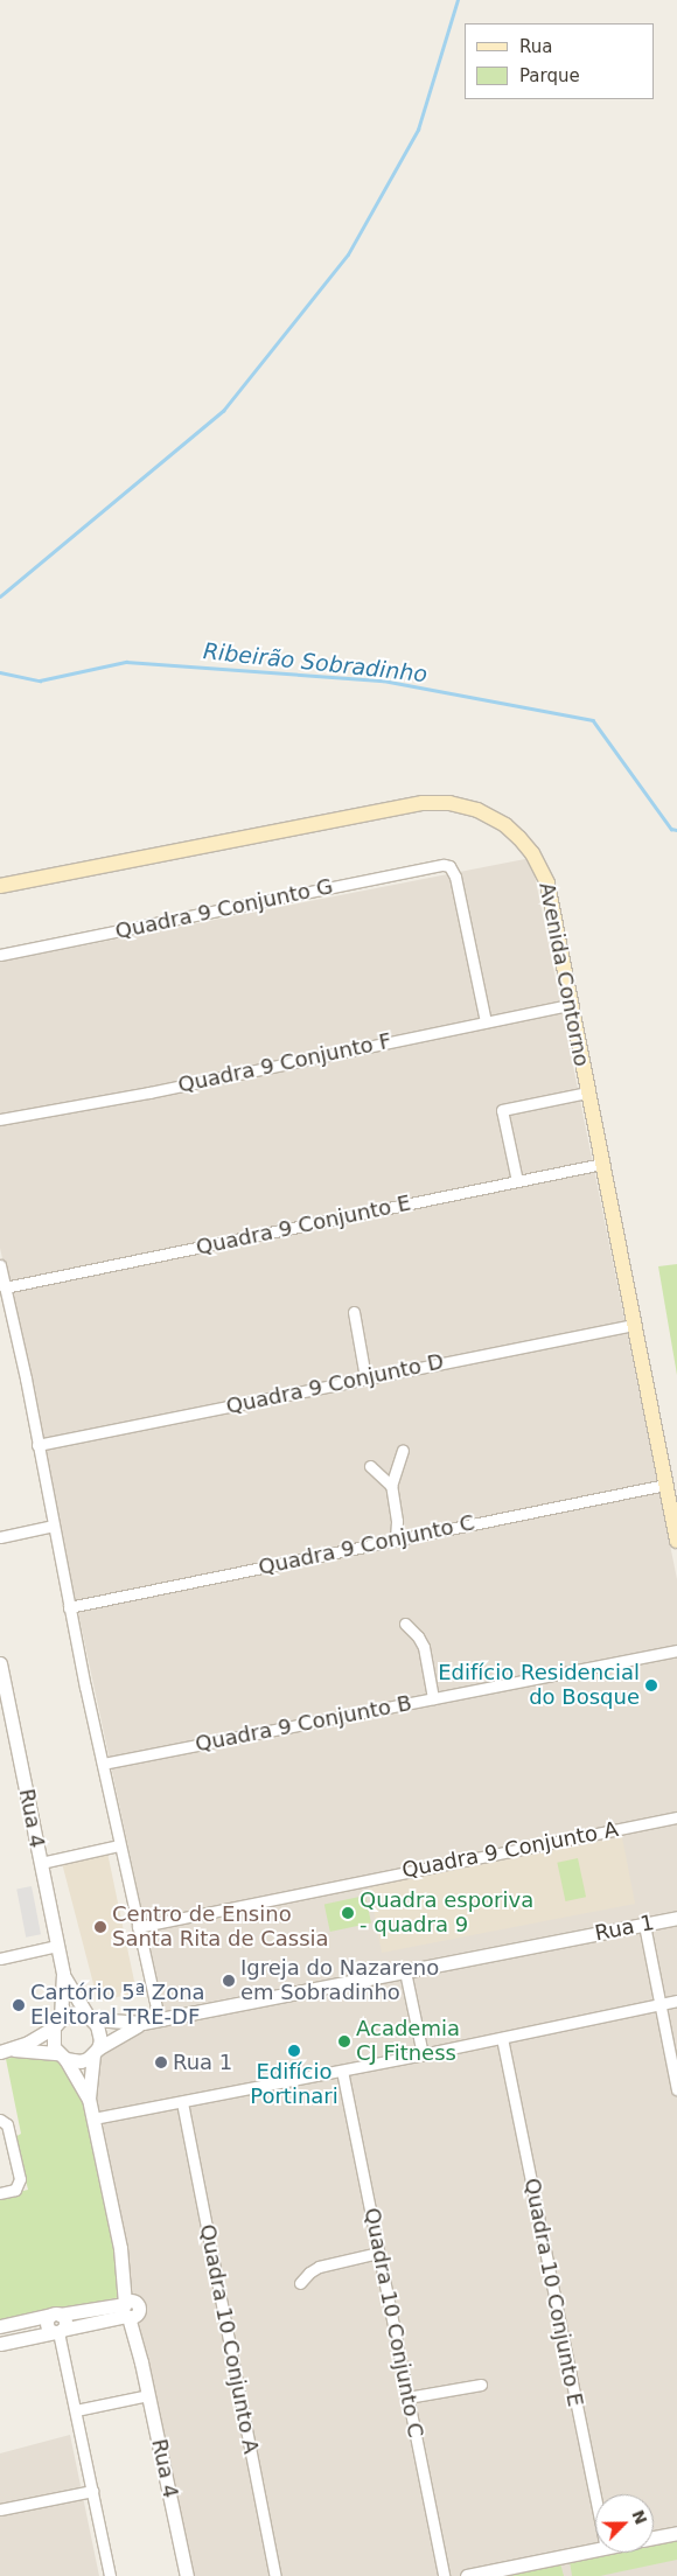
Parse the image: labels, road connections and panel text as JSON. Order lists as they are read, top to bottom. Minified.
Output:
{"streets":{"main road":["Avenida Contorno"],"street":["Quadra 9 Conjunto G","Quadra 9 Conjunto F","Quadra 9 Conjunto E","Quadra 9 Conjunto D","Quadra 9 Conjunto C","Quadra 9 Conjunto B","Rua 4","Quadra 9 Conjunto A","Rua 1","Quadra 10 Conjunto E","Quadra 10 Conjunto C","Quadra 10 Conjunto A"]},"crossings":[["Quadra 9 Conjunto G","Quadra 9 Conjunto F"],["Avenida Contorno","Quadra 9 Conjunto F"],["Avenida Contorno","Quadra 9 Conjunto E"],["Avenida Contorno","Quadra 9 Conjunto D"],["Avenida Contorno","Quadra 9 Conjunto C"]],"water":["Ribeirão Sobradinho"],"places":["Edifício Residencial do Bosque","Quadra esporiva - quadra 9","Centro de Ensino Santa Rita de Cassia","Igreja do Nazareno em Sobradinho","Cartório 5ª Zona Eleitoral TRE-DF","Academia CJ Fitness","Edifício Portinari","Rua 1"],"legend":["Rua","Parque"],"north":"top right"}
